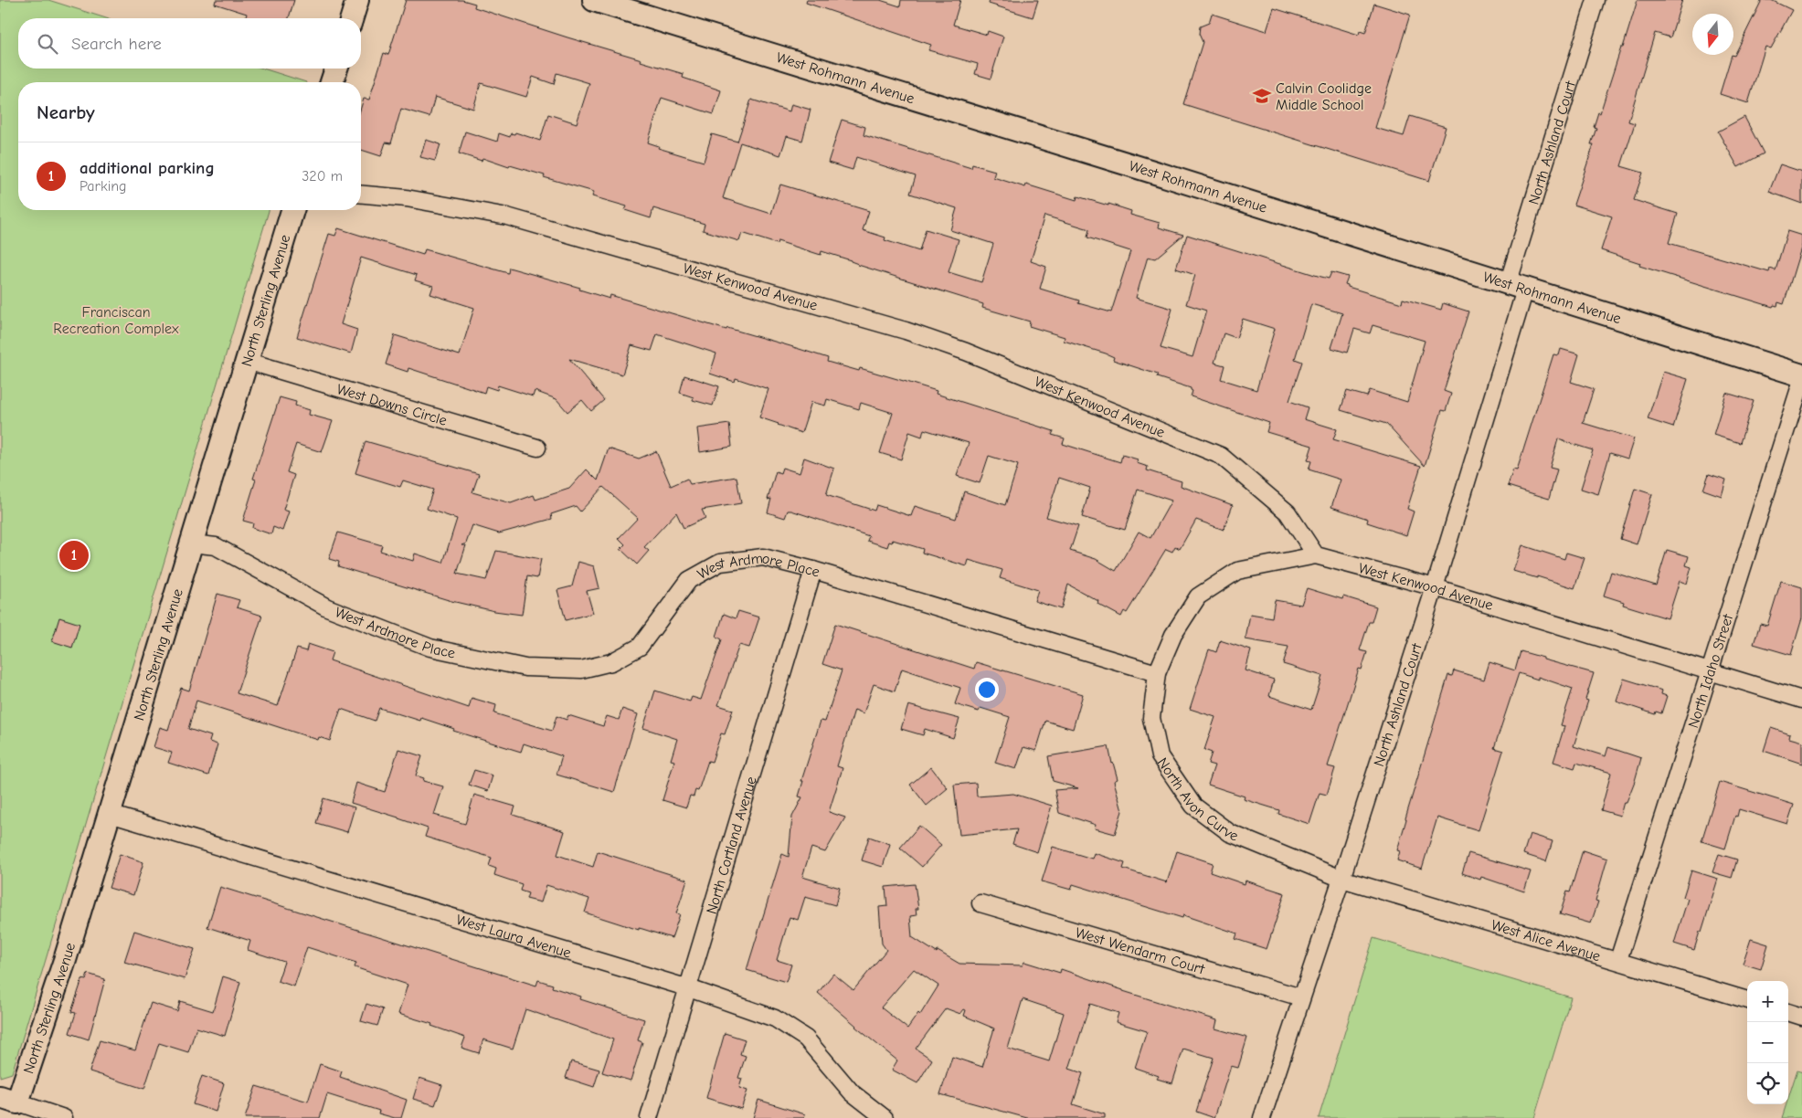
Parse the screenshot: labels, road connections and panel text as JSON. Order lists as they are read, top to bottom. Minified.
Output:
{"streets":{"street":["West Rohmann Avenue","North Ashland Court","West Kenwood Avenue","North Sterling Avenue","West Downs Circle","West Ardmore Place","North Idaho Street","North Avon Curve","North Cortland Avenue","West Laura Avenue","West Alice Avenue","West Wendarm Court"]},"crossings":[["West Rohmann Avenue","North Ashland Court"],["North Ashland Court","West Kenwood Avenue"],["North Ashland Court","North Avon Curve"],["North Ashland Court","West Alice Avenue"],["North Ashland Court","West Wendarm Court"],["West Kenwood Avenue","North Idaho Street"],["West Kenwood Avenue","North Avon Curve"],["North Sterling Avenue","West Downs Circle"],["North Sterling Avenue","West Ardmore Place"],["North Sterling Avenue","West Laura Avenue"],["West Ardmore Place","North Avon Curve"],["West Ardmore Place","North Cortland Avenue"],["North Idaho Street","West Alice Avenue"],["North Avon Curve","West Alice Avenue"],["North Cortland Avenue","West Laura Avenue"]],"parks":["Franciscan Recreation Complex"],"places":{"school or university":["Calvin Coolidge Middle School"]},"north":"bottom","page":{"search":"Search here","heading":"Nearby","list":[{"mark":"1","name":"additional parking","note":"Parking","value":"320 m"}],"pins":"1","map_buttons":["+","−"]}}
